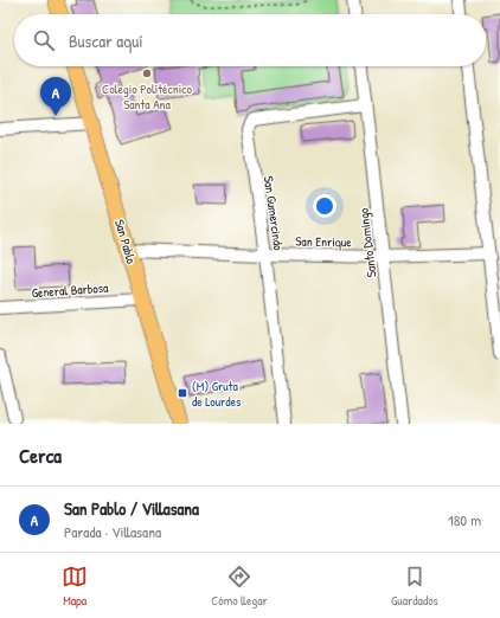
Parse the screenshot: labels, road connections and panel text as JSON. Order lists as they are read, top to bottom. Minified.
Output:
{"streets":{"main road":["San Pablo"],"street":["San Gumercindo","San Enrique","Santo Domingo","General Barbosa"]},"crossings":[["San Gumercindo","San Enrique"],["San Gumercindo","Santo Domingo"],["San Pablo","San Enrique"],["San Pablo","General Barbosa"],["San Enrique","Santo Domingo"]],"places":{"other":["Colegio Politécnico Santa Ana"],"transit":["(M) Gruta de Lourdes"]},"page":{"search":"Buscar aquí","pins":"A","heading":"Cerca","list":[{"mark":"A","name":"San Pablo / Villasana","note":"Parada · Villasana","value":"180 m"}],"nav":["Mapa","Cómo llegar","Guardados"]}}
